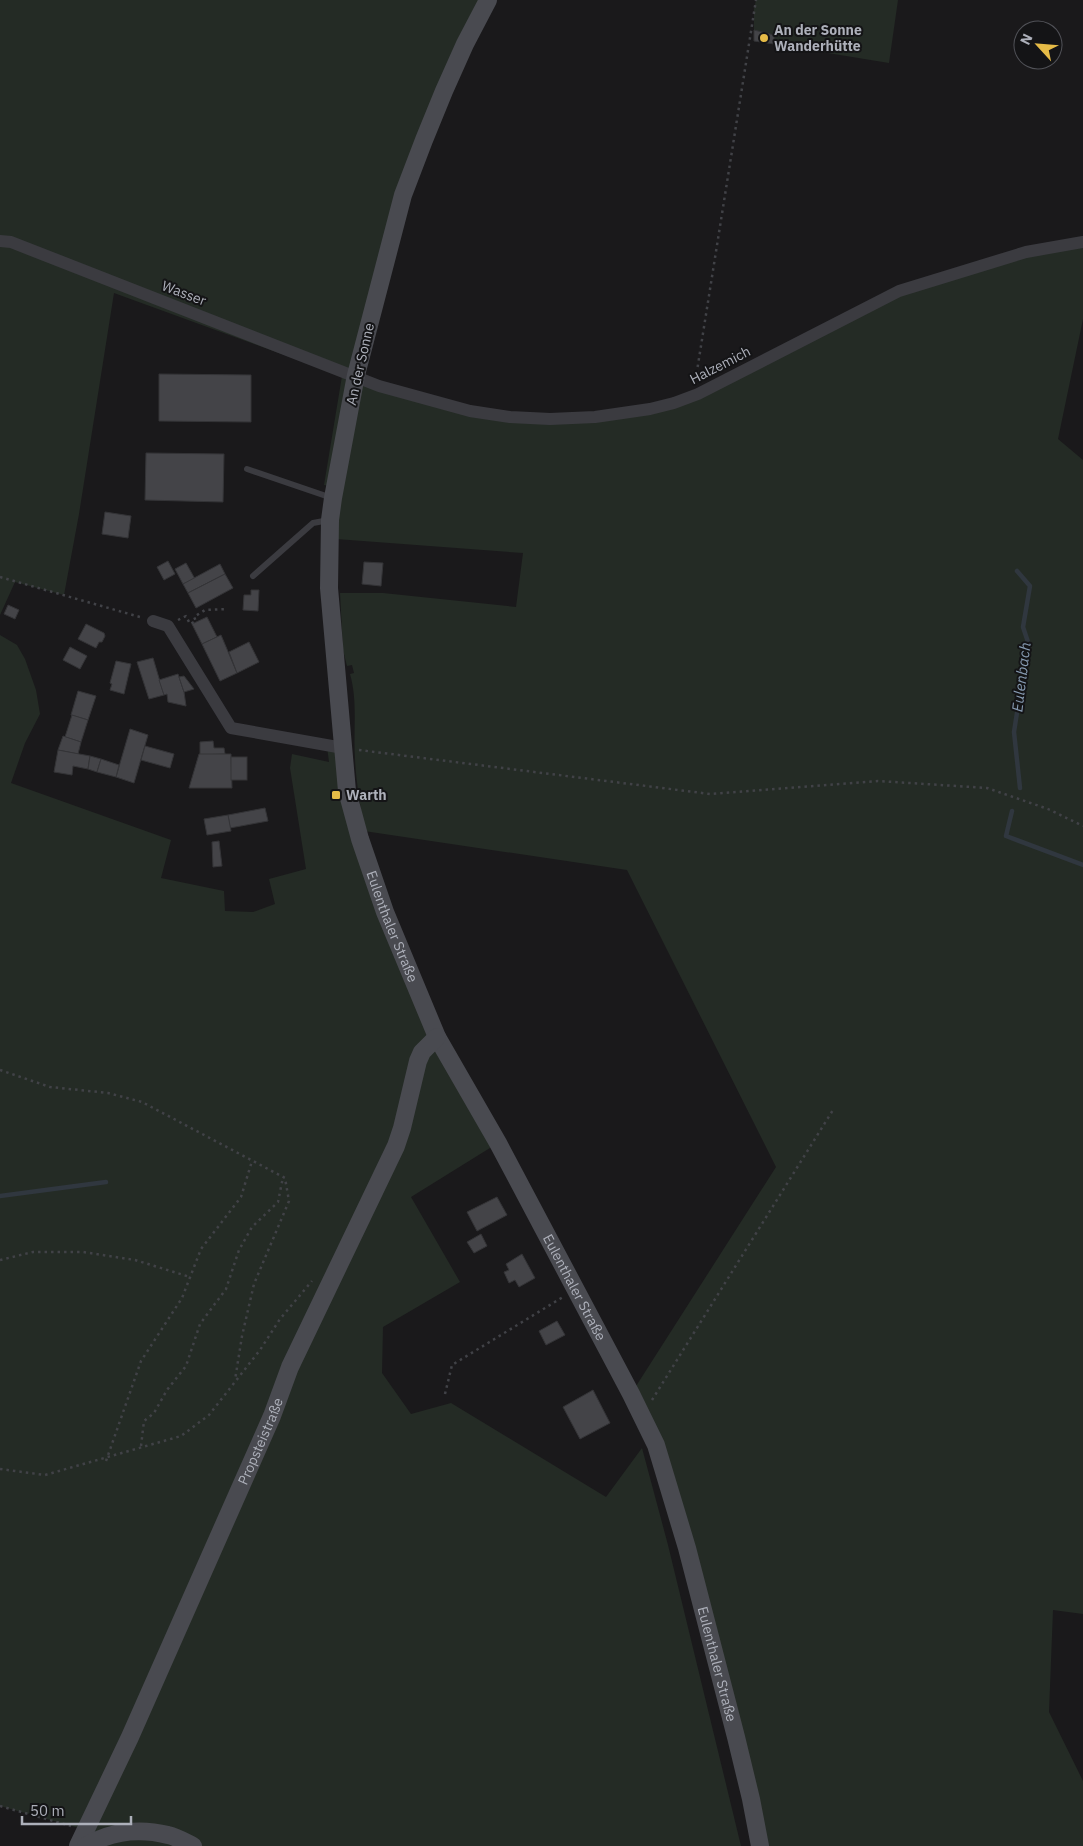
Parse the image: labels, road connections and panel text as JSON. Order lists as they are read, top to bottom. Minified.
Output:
{"streets":{"street":["Wasser","An der Sonne","Halzemich","Eulenthaler Straße","Propsteistraße"]},"crossings":[["Wasser","An der Sonne"],["Wasser","Halzemich"],["An der Sonne","Halzemich"],["An der Sonne","Eulenthaler Straße"],["Eulenthaler Straße","Propsteistraße"]],"water":["Eulenbach"],"places":{"other":["An der Sonne Wanderhütte"],"transit":["Warth"]},"scale_bar":"50 m","north":"top left"}
